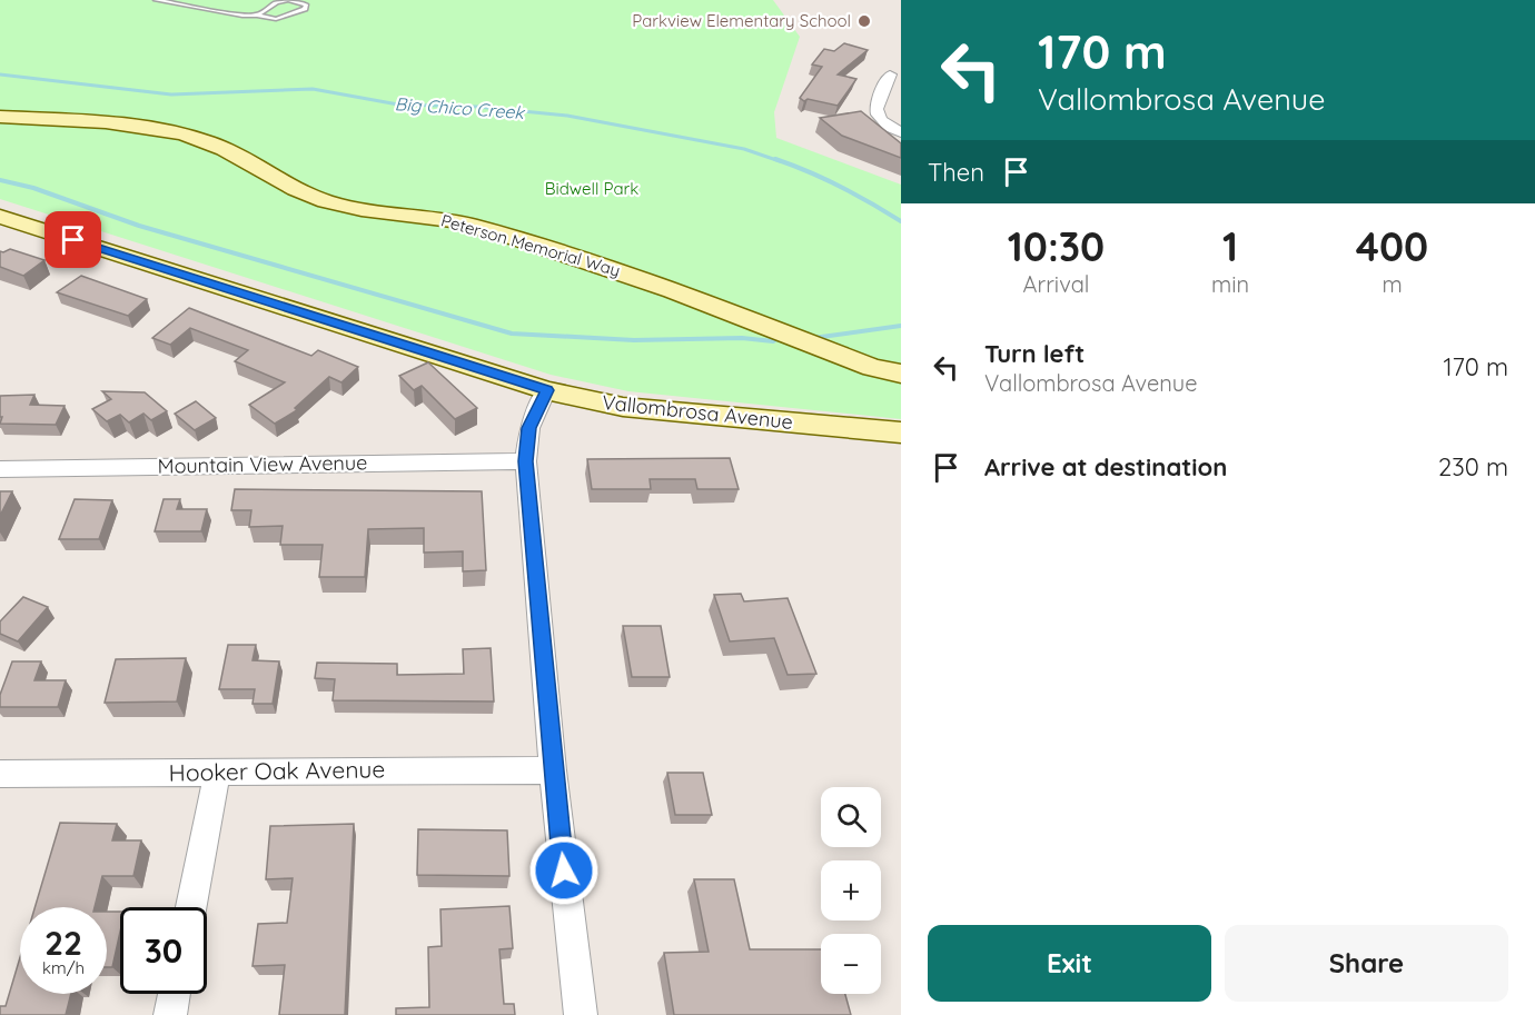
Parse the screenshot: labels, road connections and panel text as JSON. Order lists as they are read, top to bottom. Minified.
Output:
{"streets":{"street":["Peterson Memorial Way","Vallombrosa Avenue","Mountain View Avenue","Hooker Oak Avenue"]},"water":["Big Chico Creek"],"parks":["Bidwell Park"],"places":["Parkview Elementary School"],"page":{"turn":["170 m","Vallombrosa Avenue"],"then":"Then","eta":["10:30","Arrival","1","min","400","m"],"list":[{"name":"Turn left","note":"Vallombrosa Avenue","value":"170 m"},{"name":"Arrive at destination","value":"230 m"}],"map_buttons":["+","−"],"speed":"22 km/h","limit":"30","buttons":["Exit","Share"]}}
